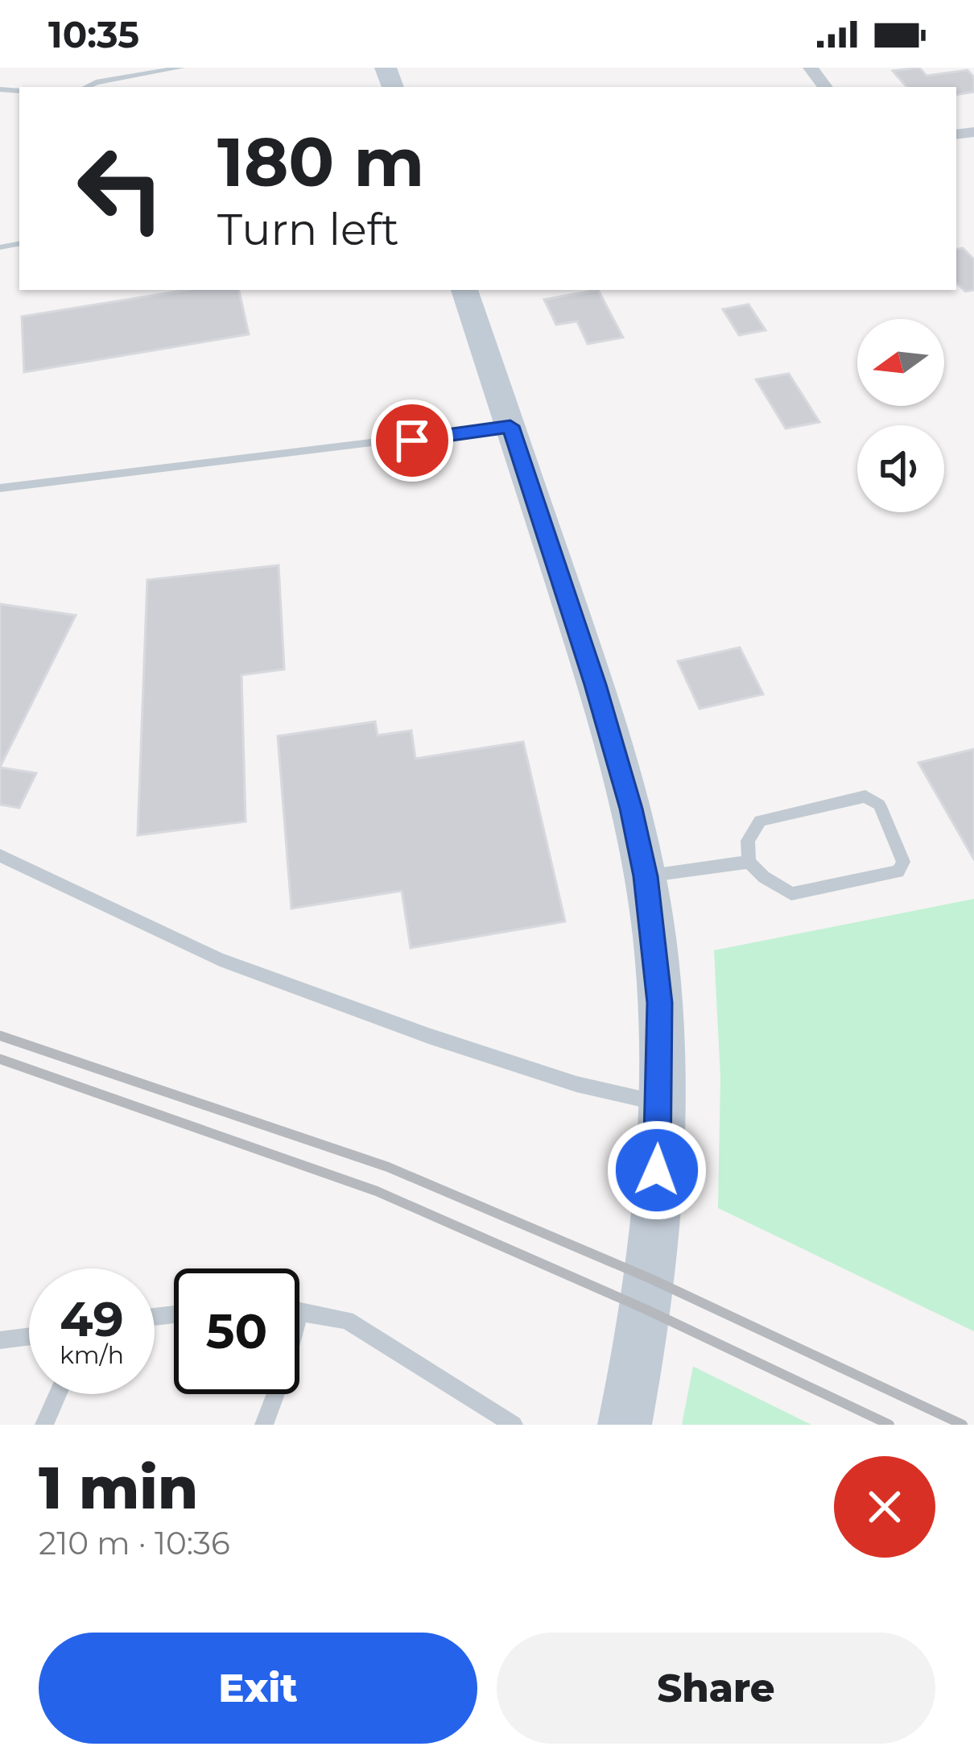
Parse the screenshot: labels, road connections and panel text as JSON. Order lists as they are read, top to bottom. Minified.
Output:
{"north":"left","page":{"status":"10:35","turn":["180 m","Turn left"],"speed":"49 km/h","limit":"50","heading":["1 min","210 m · 10:36"],"buttons":["Exit","Share"]}}
